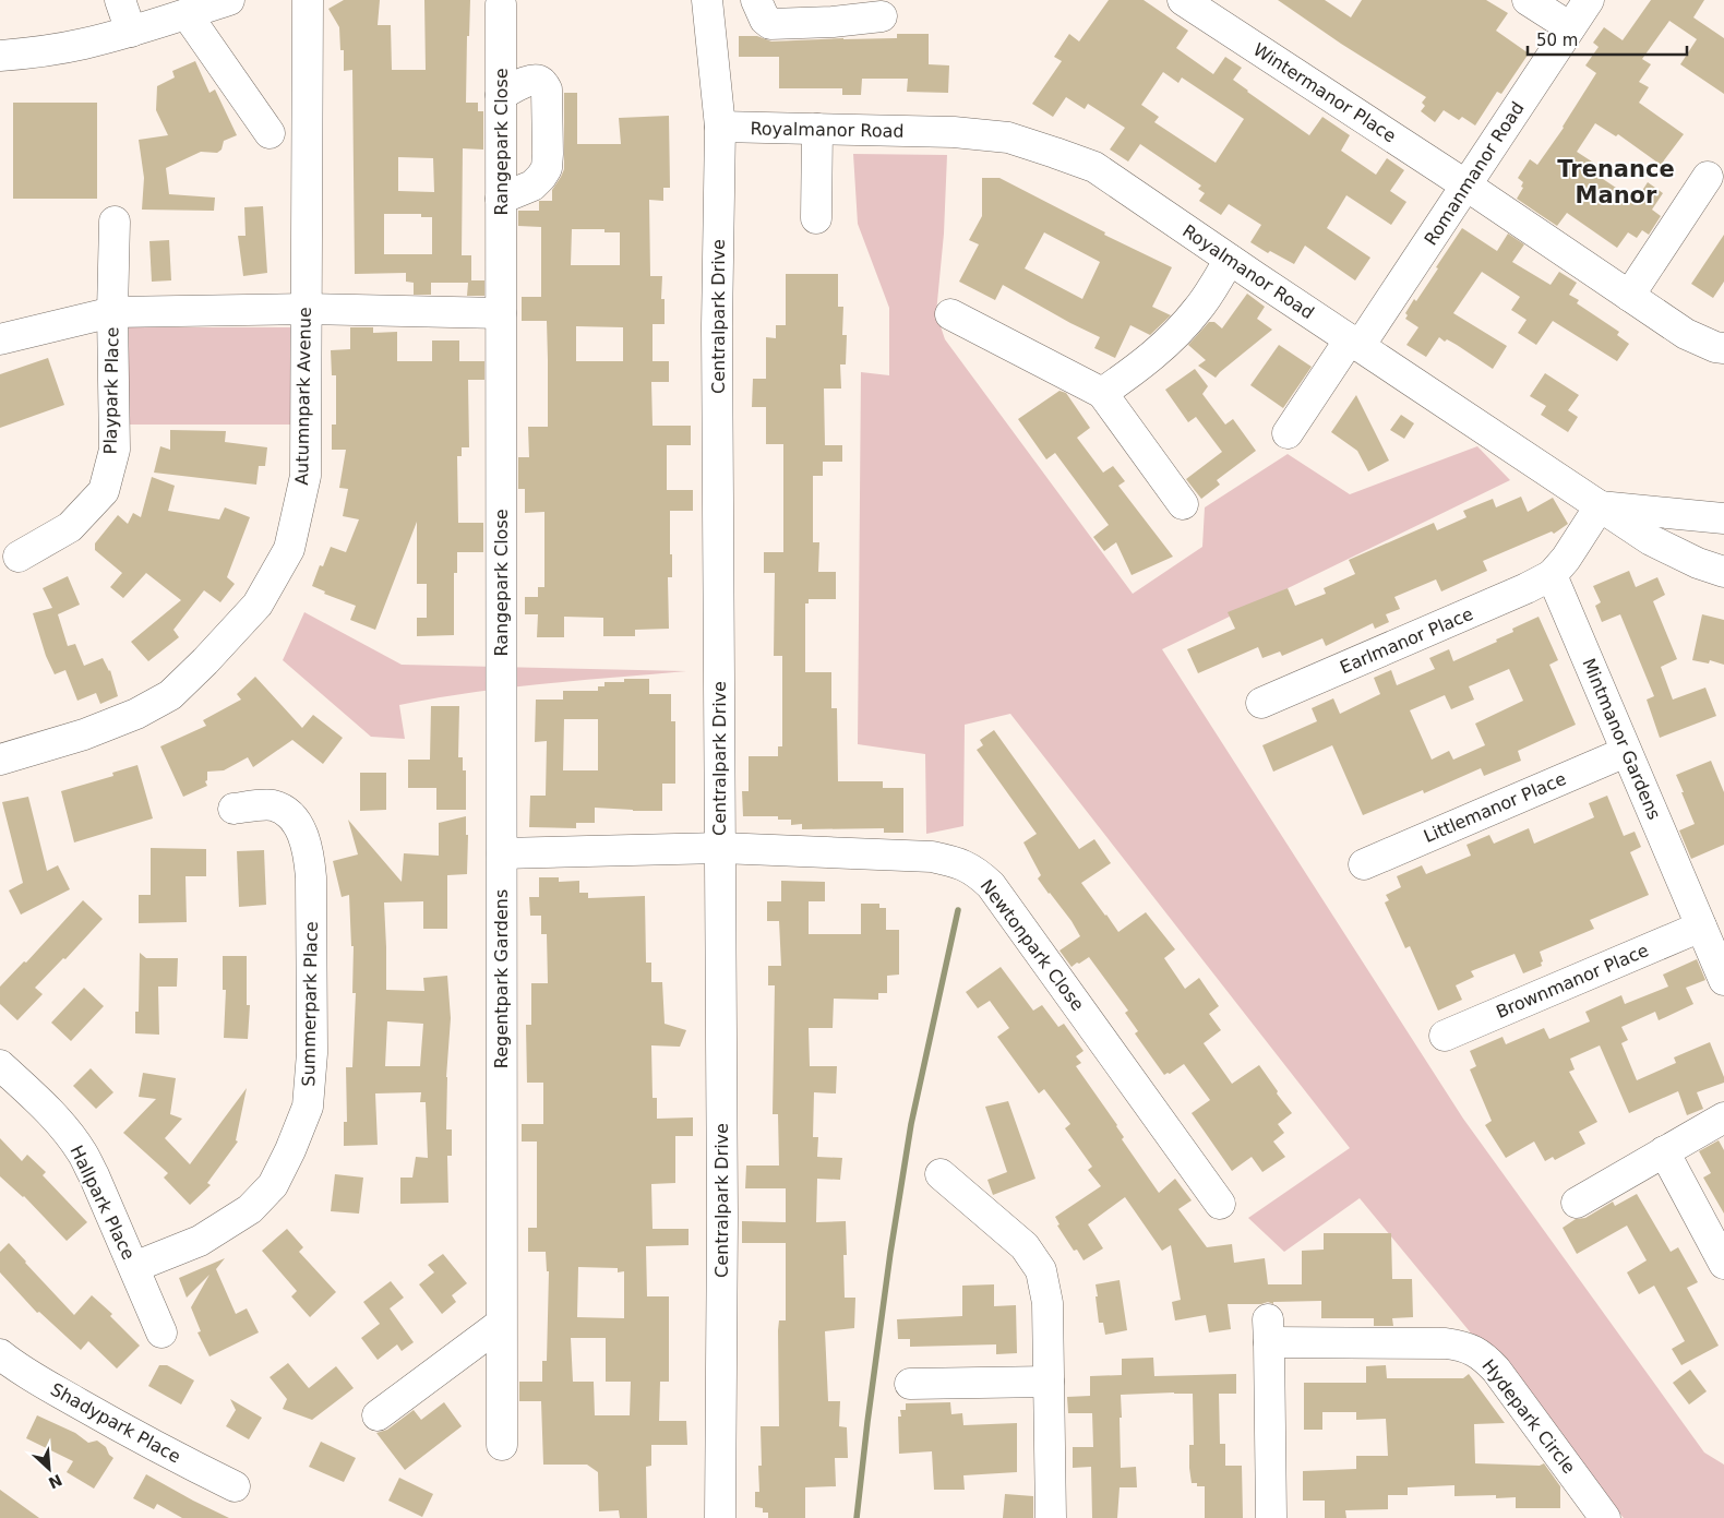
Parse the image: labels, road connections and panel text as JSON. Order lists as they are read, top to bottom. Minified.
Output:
{"streets":{"street":["Wintermanor Place","Royalmanor Road","Rangepark Close","Romanmanor Road","Centralpark Drive","Playpark Place","Autumnpark Avenue","Earlmanor Place","Mintmanor Gardens","Littlemanor Place","Newtonpark Close","Regentpark Gardens","Brownmanor Place","Summerpark Place","Hallpark Place","Hydepark Circle","Shadypark Place"]},"crossings":[["Wintermanor Place","Romanmanor Road"],["Royalmanor Road","Romanmanor Road"],["Royalmanor Road","Centralpark Drive"],["Rangepark Close","Regentpark Gardens"],["Centralpark Drive","Newtonpark Close"],["Playpark Place","Autumnpark Avenue"],["Earlmanor Place","Mintmanor Gardens"],["Mintmanor Gardens","Littlemanor Place"],["Mintmanor Gardens","Brownmanor Place"],["Summerpark Place","Hallpark Place"]],"districts":["Trenance Manor"],"scale_bar":"50 m","north":"bottom right"}
